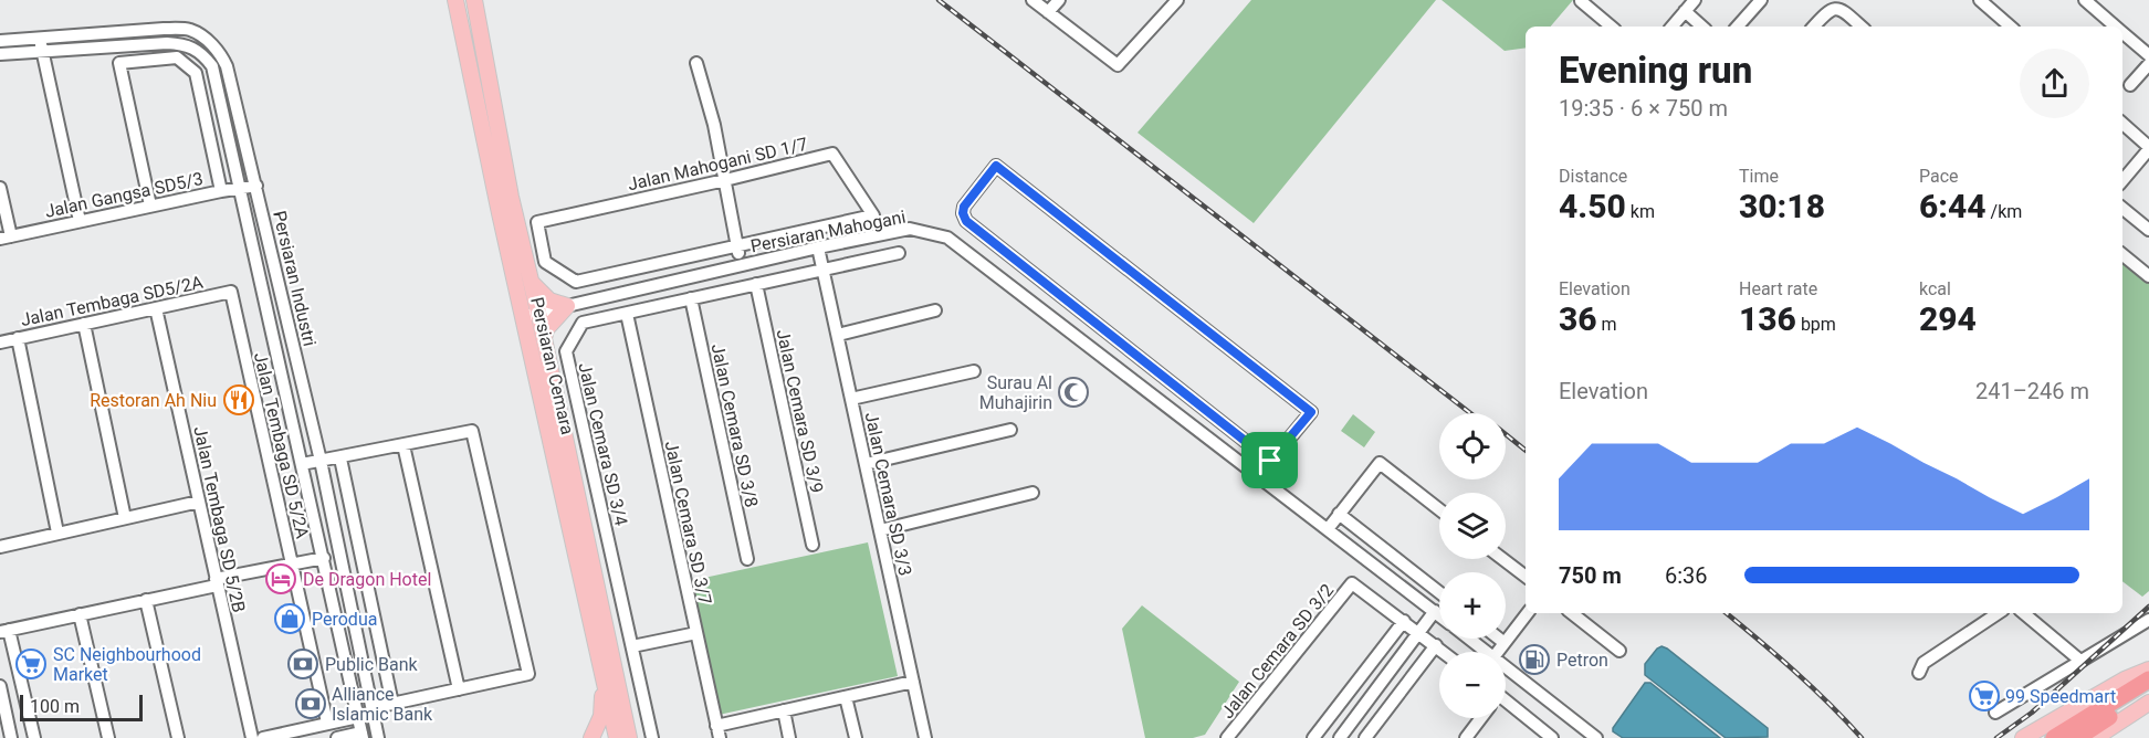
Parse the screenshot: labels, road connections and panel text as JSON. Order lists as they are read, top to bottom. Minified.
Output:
{"streets":{"main road":["Persiaran Cemara"],"street":["Jalan Mahogani SD 1/7","Jalan Gangsa SD5/3","Persiaran Mahogani","Persiaran Industri","Jalan Tembaga SD5/2A","Jalan Cemara SD 3/9","Jalan Cemara SD 3/8","Jalan Cemara SD 3/4","Jalan Tembaga SD 5/2A","Jalan Cemara SD 3/3","Jalan Tembaga SD 5/2B","Jalan Cemara SD 3/7","Jalan Cemara SD 3/2"]},"crossings":[["Jalan Gangsa SD5/3","Persiaran Industri"],["Persiaran Mahogani","Persiaran Cemara"],["Persiaran Mahogani","Jalan Cemara SD 3/4"],["Persiaran Mahogani","Jalan Cemara SD 3/3"],["Jalan Tembaga SD5/2A","Jalan Tembaga SD 5/2A"],["Jalan Tembaga SD5/2A","Jalan Tembaga SD 5/2B"],["Jalan Cemara SD 3/9","Jalan Cemara SD 3/4"],["Jalan Cemara SD 3/8","Jalan Cemara SD 3/4"],["Jalan Cemara SD 3/4","Jalan Cemara SD 3/3"],["Jalan Cemara SD 3/4","Jalan Cemara SD 3/7"]],"places":{"mosque":["Surau Al Muhajirin"],"restaurant":["Restoran Ah Niu"],"hotel":["De Dragon Hotel"],"shop":["Perodua"],"fuel station":["Petron"],"supermarket":["SC Neighbourhood Market","99 Speedmart"],"bank":["Public Bank","Alliance Islamic Bank"]},"scale_bar":"100 m","page":{"heading":["Evening run","19:35 · 6 × 750 m"],"stats":[["Distance","4.50 km"],["Time","30:18"],["Pace","6:44 /km"],["Elevation","36 m"],["Heart rate","136 bpm"],["kcal","294"]],"chart":["Elevation","241–246 m"],"map_buttons":["+","−"],"list":[{"name":"750 m","note":"6:36"}],"scale":"100 m"}}
